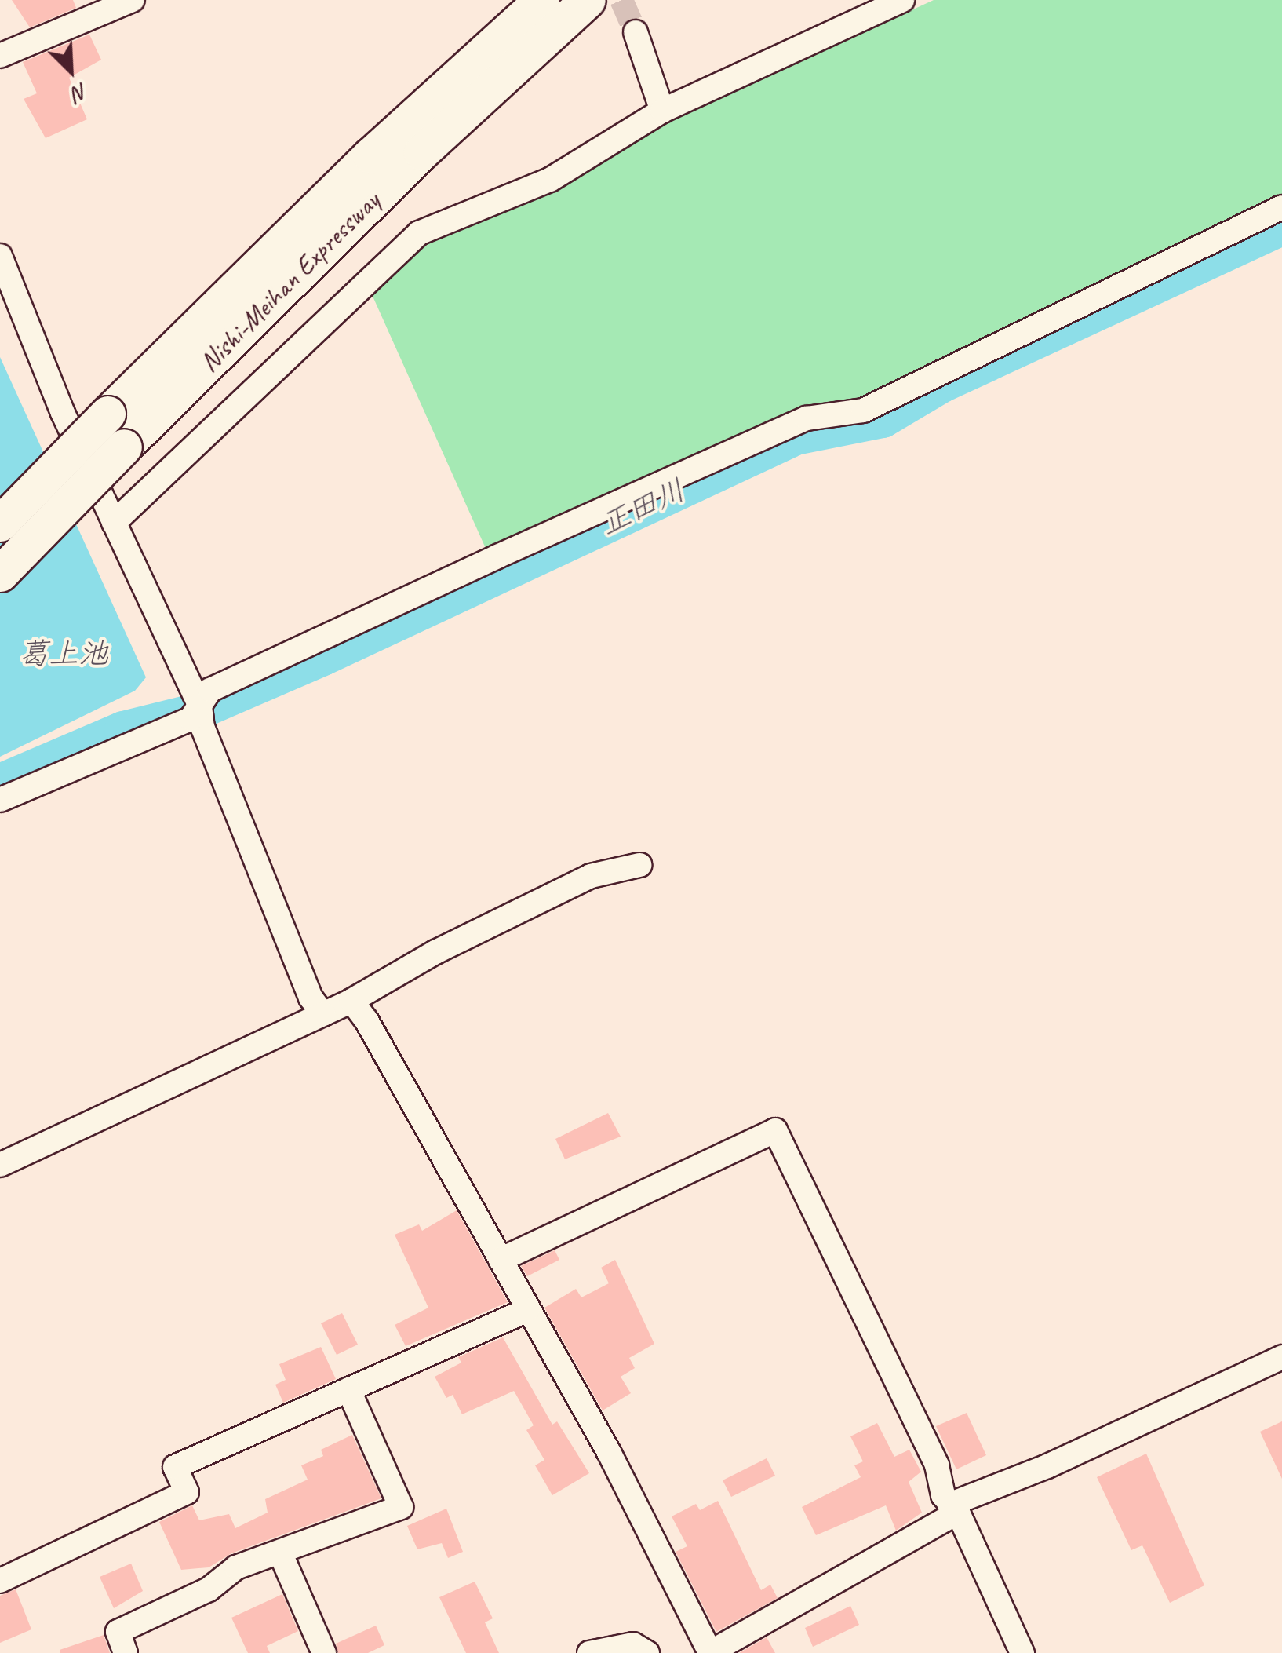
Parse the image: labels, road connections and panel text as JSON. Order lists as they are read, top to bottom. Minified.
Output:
{"streets":{"highway":["Nishi-Meihan Expressway"]},"water":["正田川","葛上池"],"north":"bottom right"}
